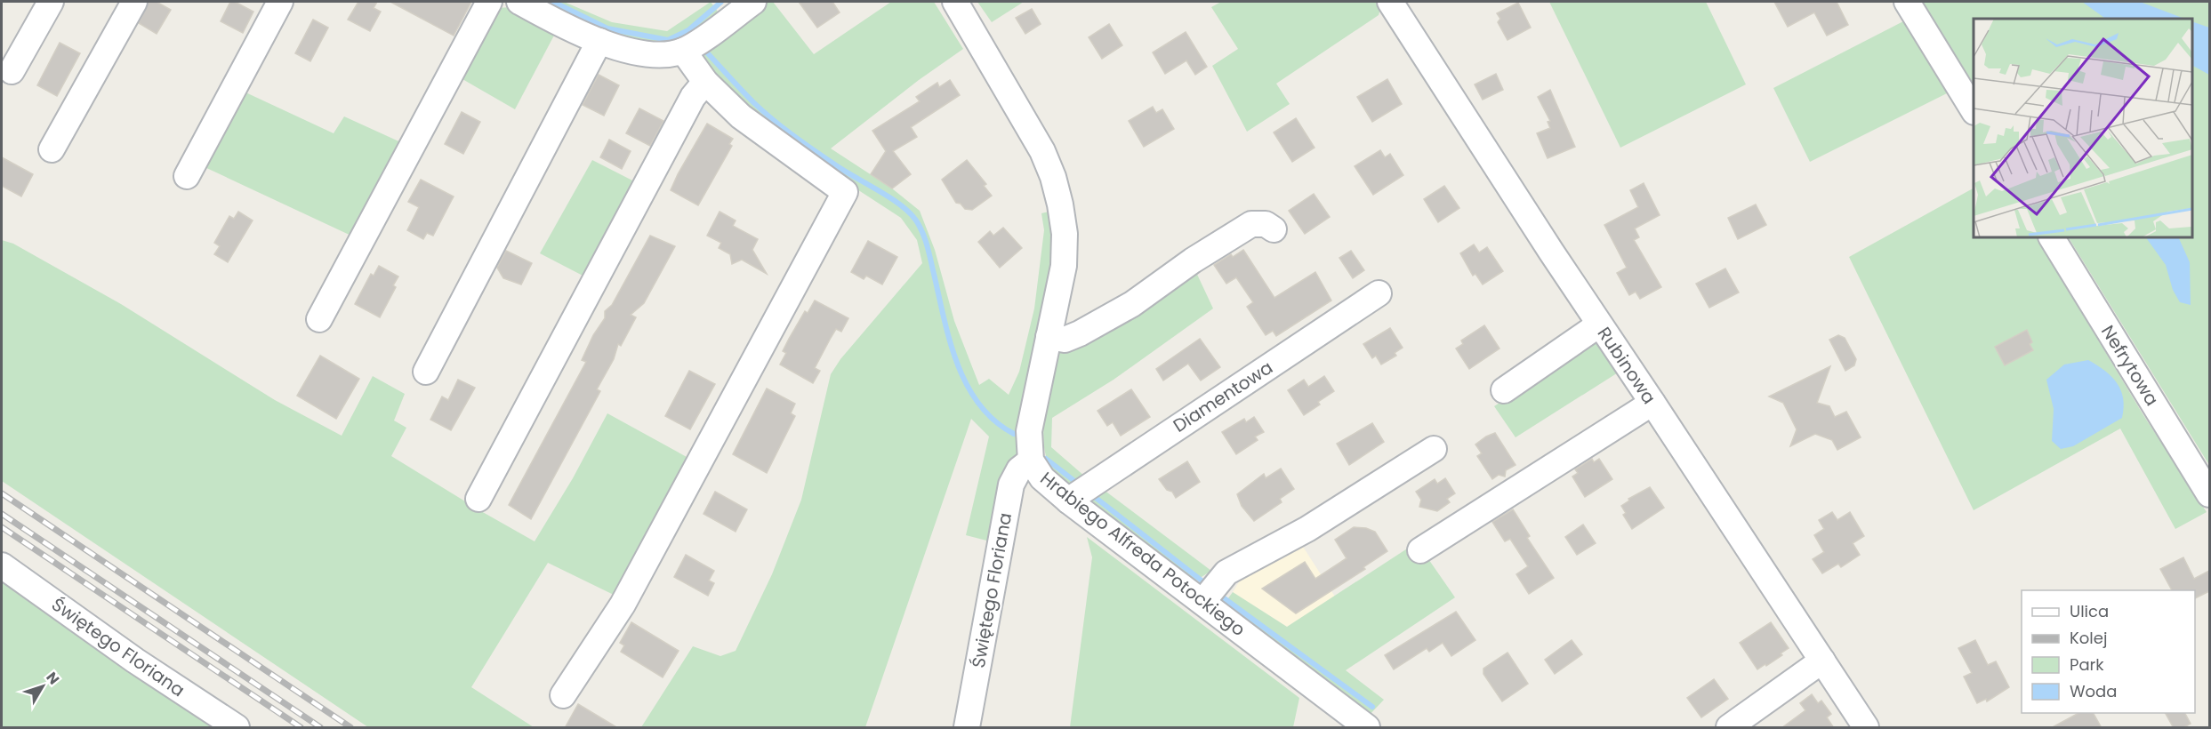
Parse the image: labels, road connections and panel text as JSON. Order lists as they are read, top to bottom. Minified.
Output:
{"streets":{"street":["Rubinowa","Nefrytowa","Diamentowa","Hrabiego Alfreda Potockiego","Świętego Floriana"]},"crossings":[["Diamentowa","Hrabiego Alfreda Potockiego"],["Hrabiego Alfreda Potockiego","Świętego Floriana"]],"legend":["Ulica","Kolej","Park","Woda"],"north":"top right"}
